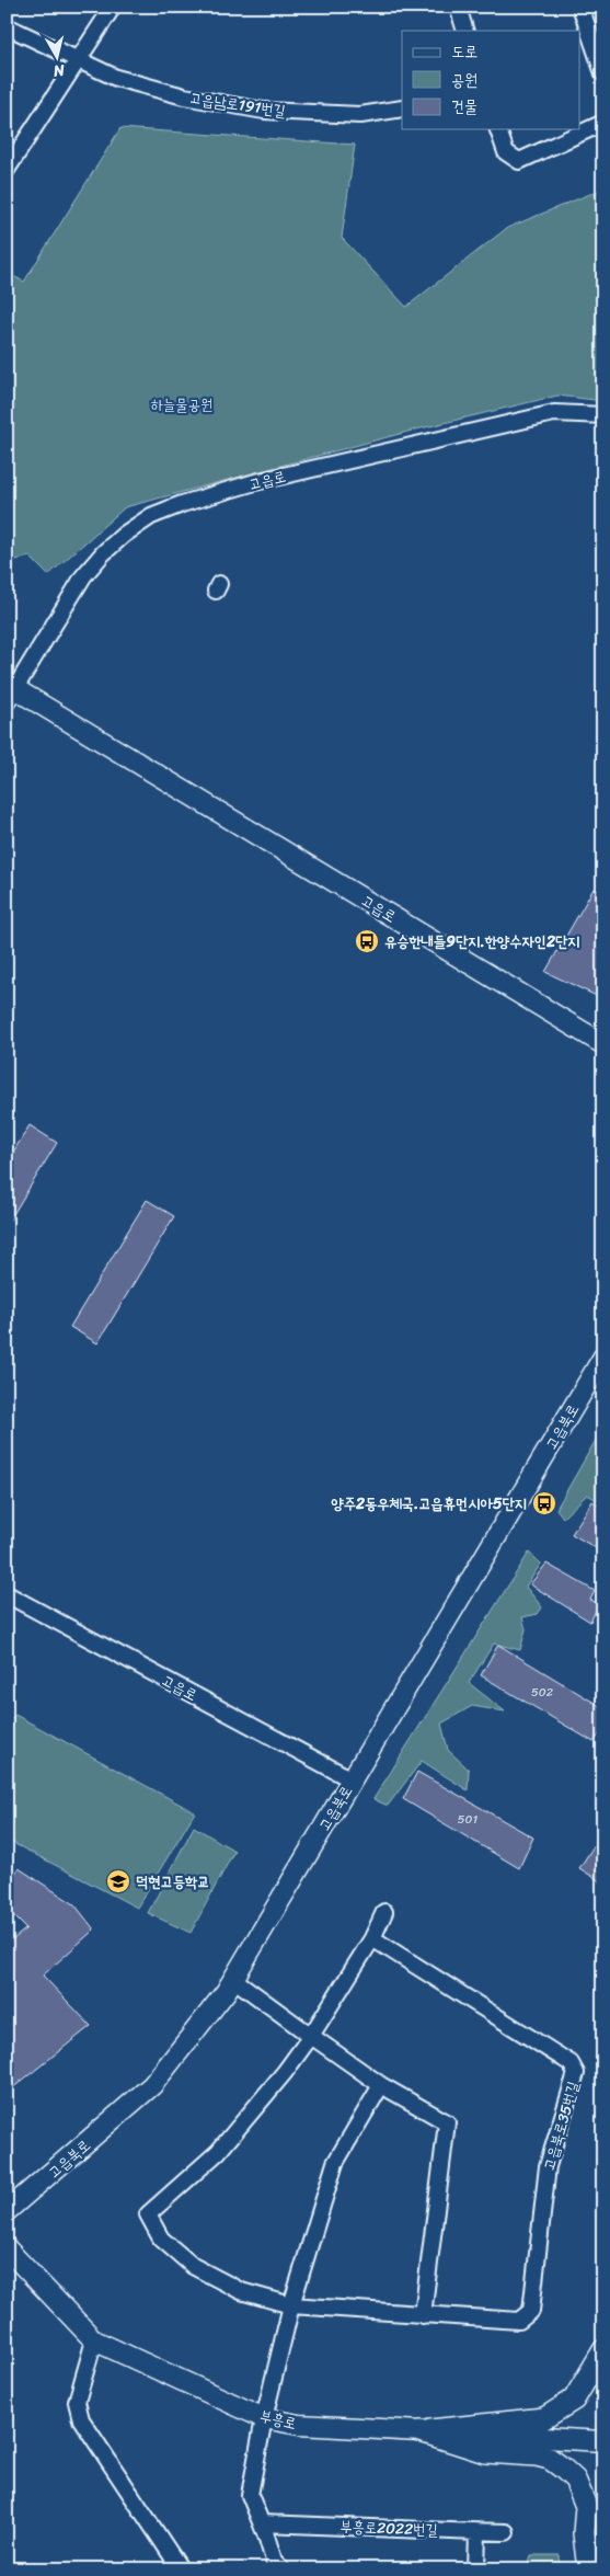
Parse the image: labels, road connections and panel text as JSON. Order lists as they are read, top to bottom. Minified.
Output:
{"streets":{"street":["고읍남로191번길","고읍로","고읍북로","고읍북로35번길","부흥로","부흥로2022번길"]},"crossings":[["고읍로","고읍북로"]],"parks":["하늘물공원"],"places":{"bus stop":["유승한내들9단지.한양수자인2단지","양주2동우체국.고읍휴먼시아5단지"],"school or university":["덕현고등학교"]},"house_numbers":["502","501"],"legend":["도로","공원","건물"],"north":"bottom"}
